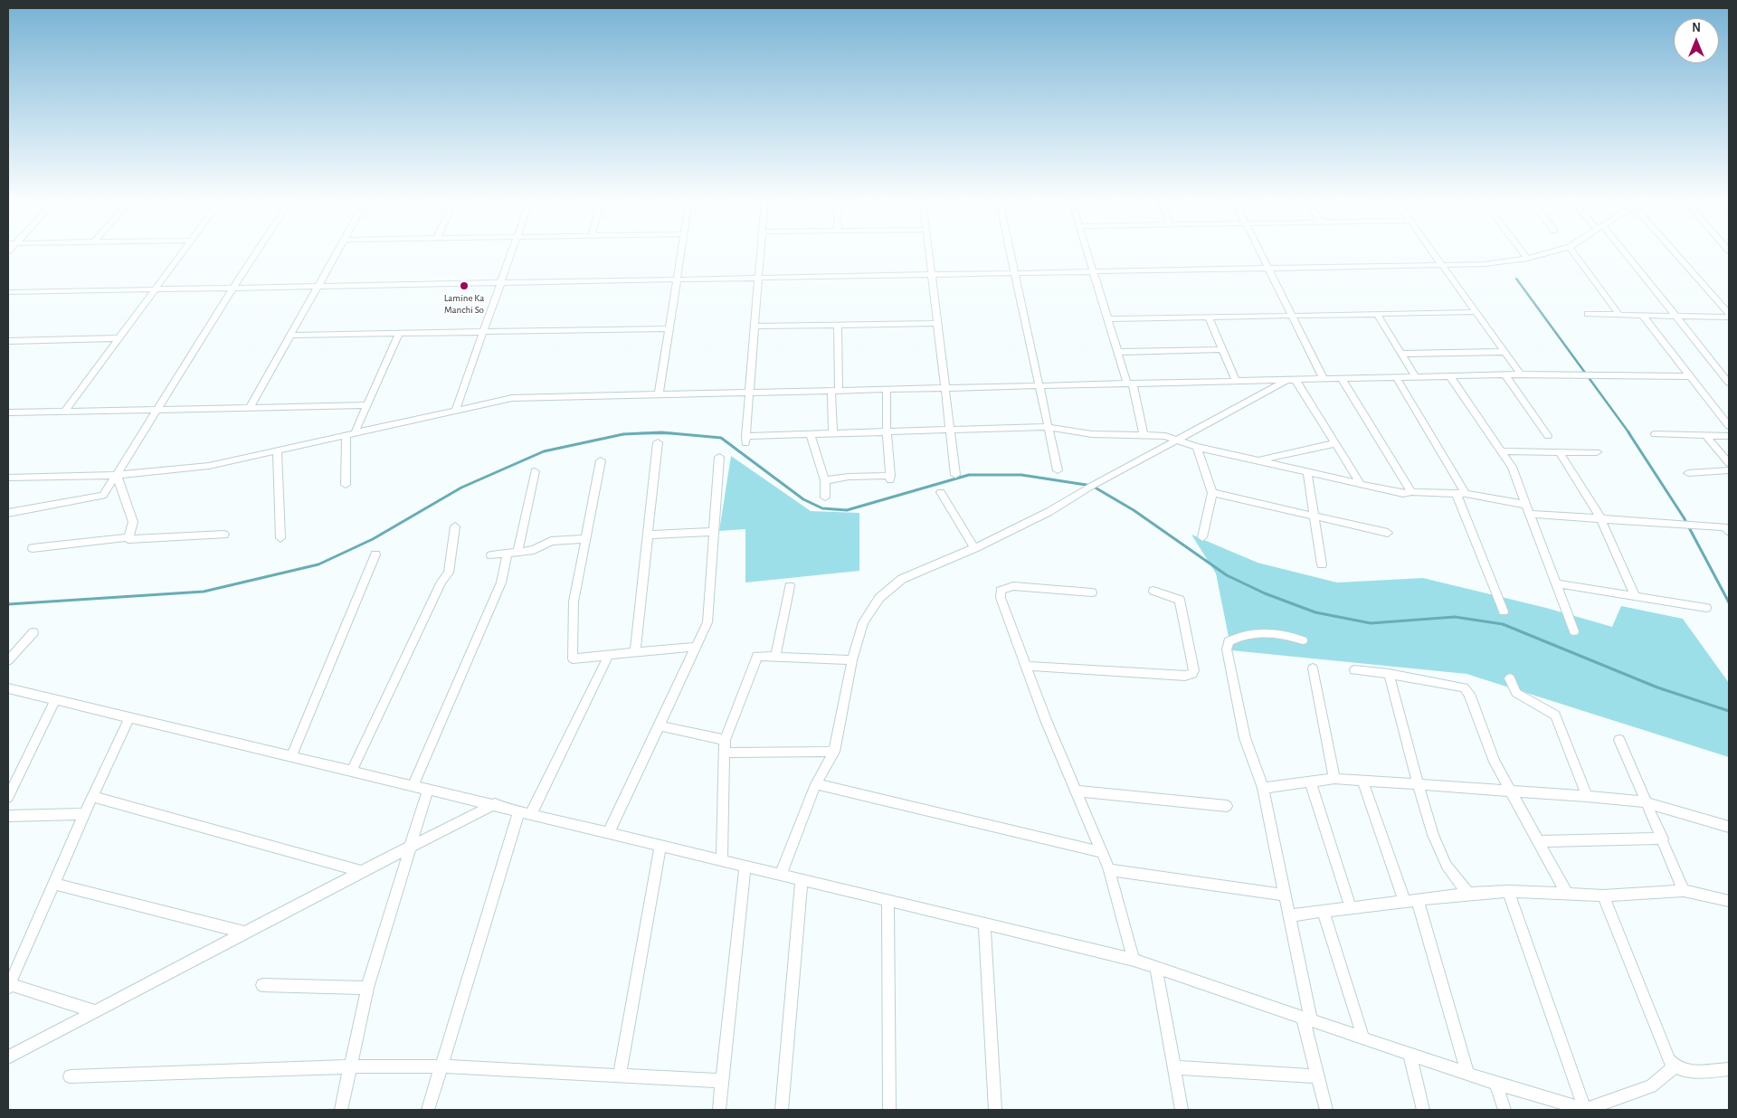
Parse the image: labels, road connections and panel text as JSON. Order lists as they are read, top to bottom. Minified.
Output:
{"places":["Lamine Ka Manchi So"],"north":"top"}
